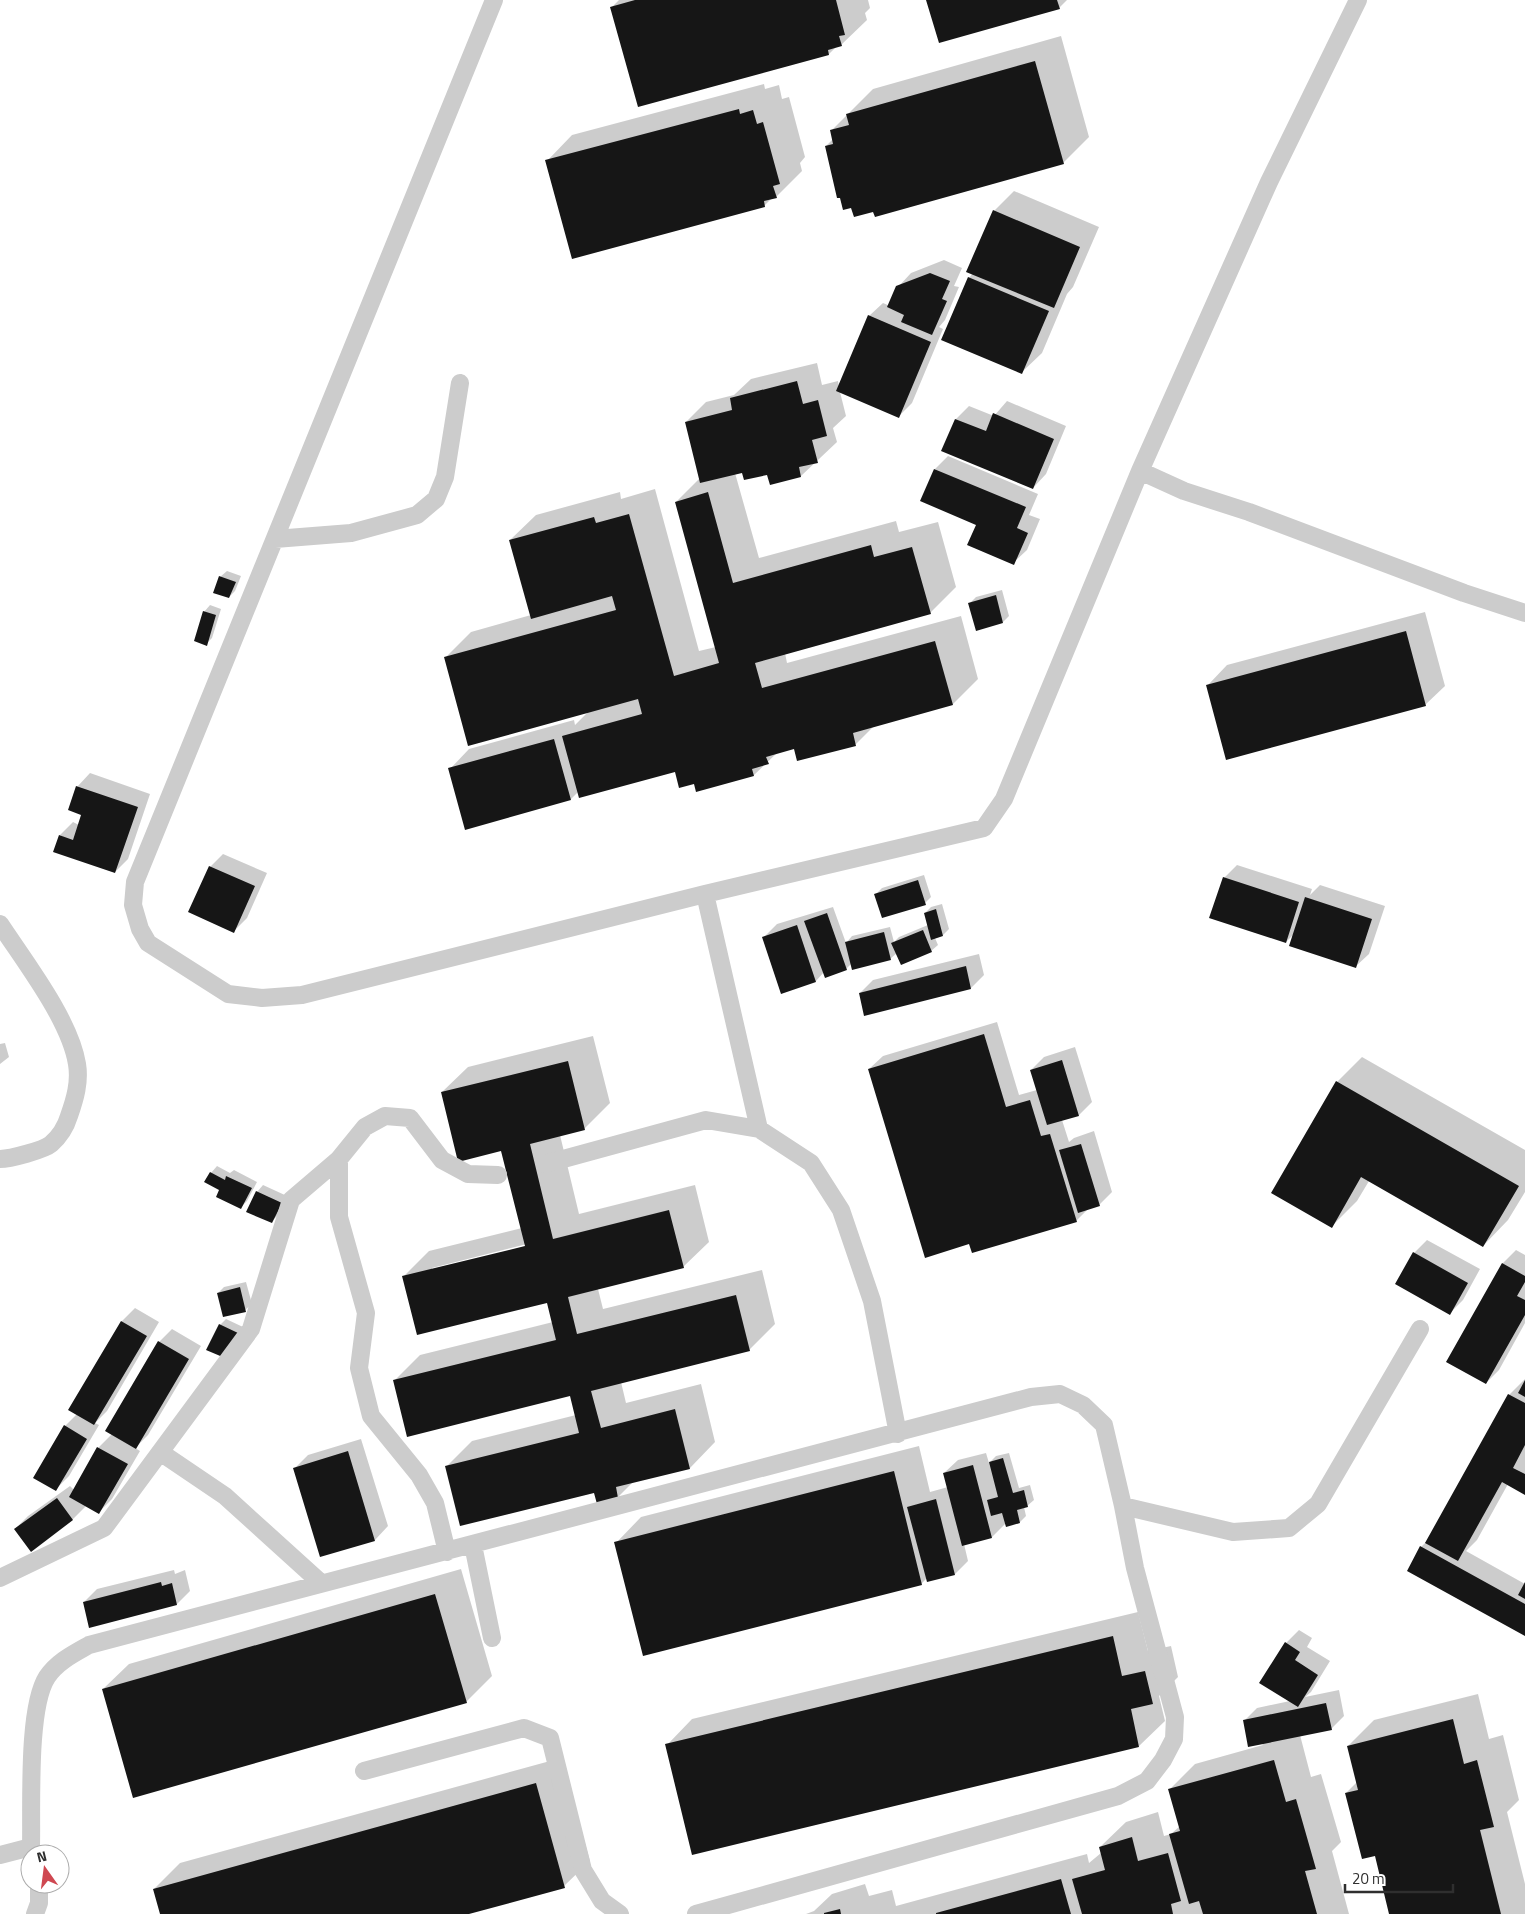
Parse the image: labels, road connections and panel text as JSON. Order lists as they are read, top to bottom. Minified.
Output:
{"scale_bar":"20 m","north":"top"}
